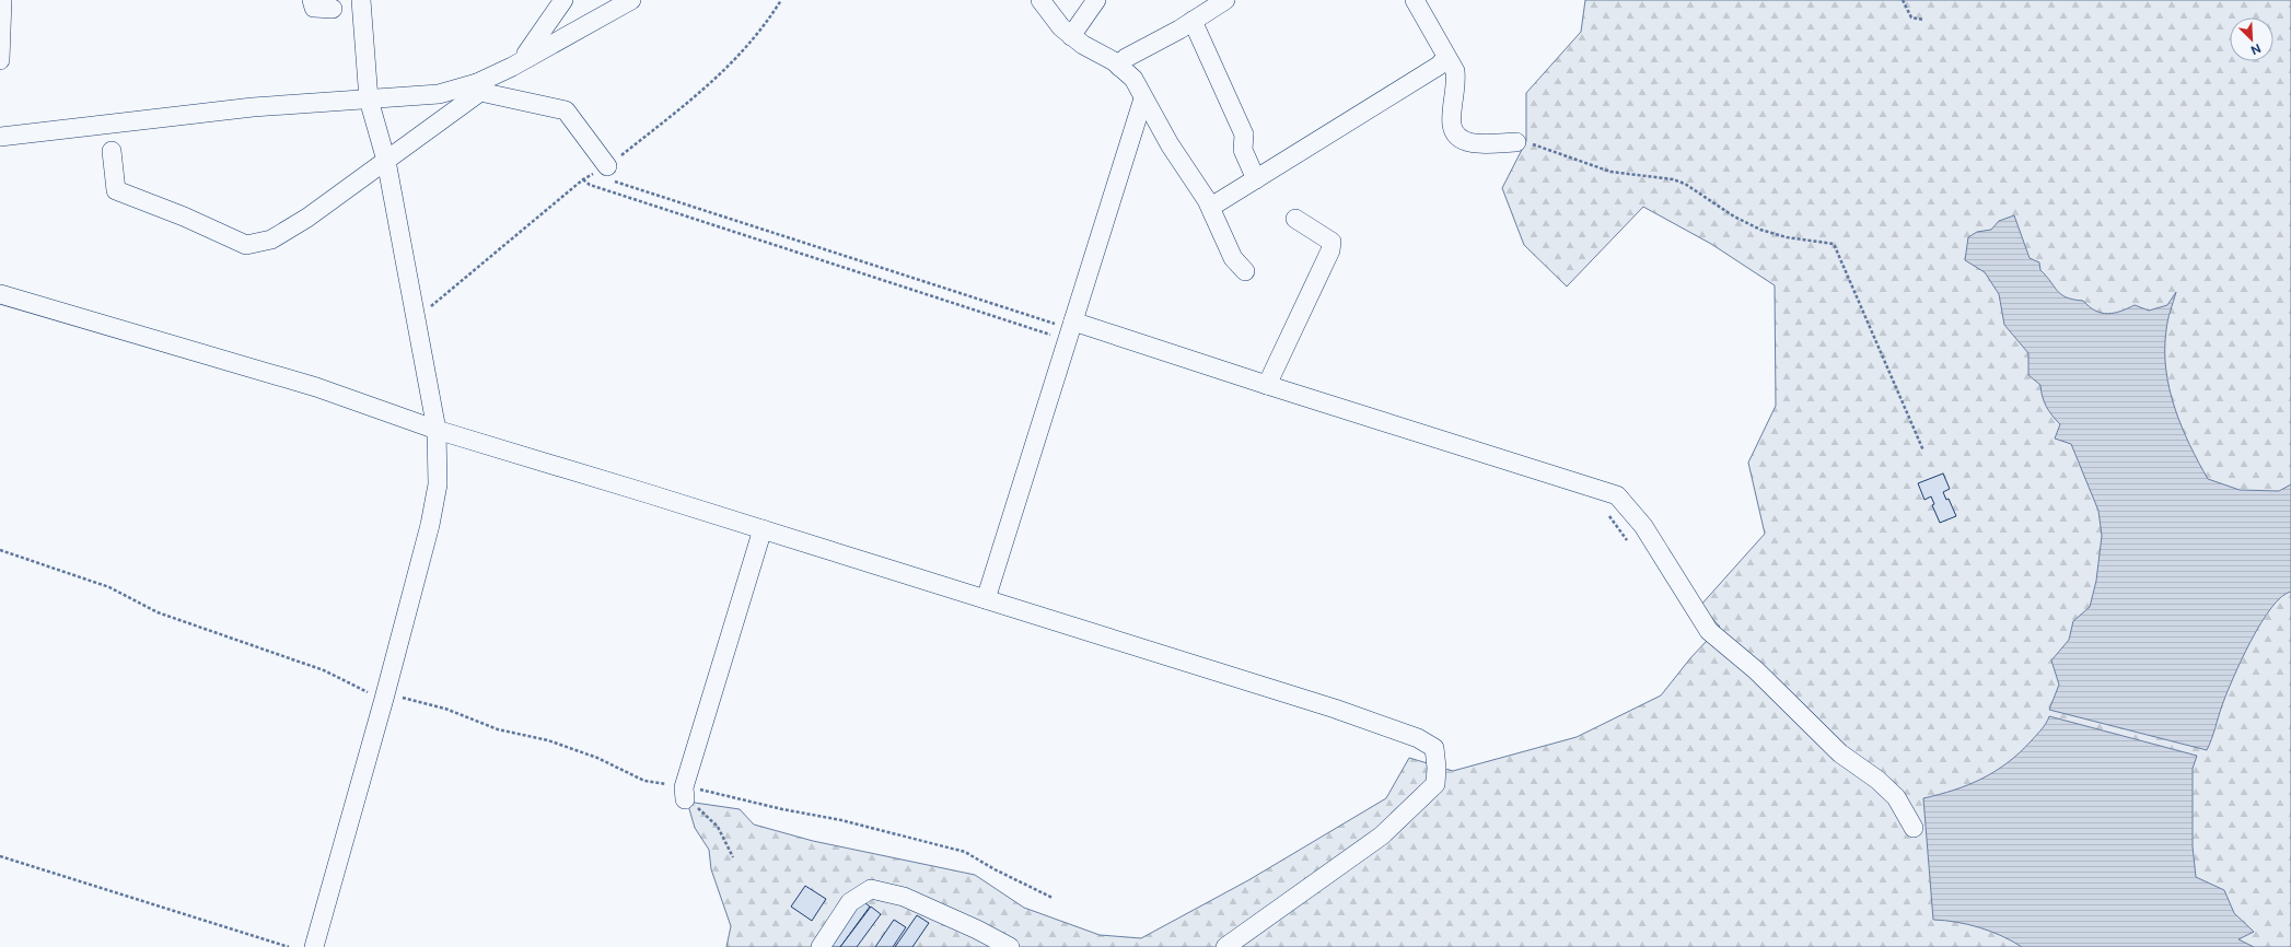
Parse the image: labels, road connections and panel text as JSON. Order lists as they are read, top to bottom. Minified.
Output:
{"north":"bottom right"}
